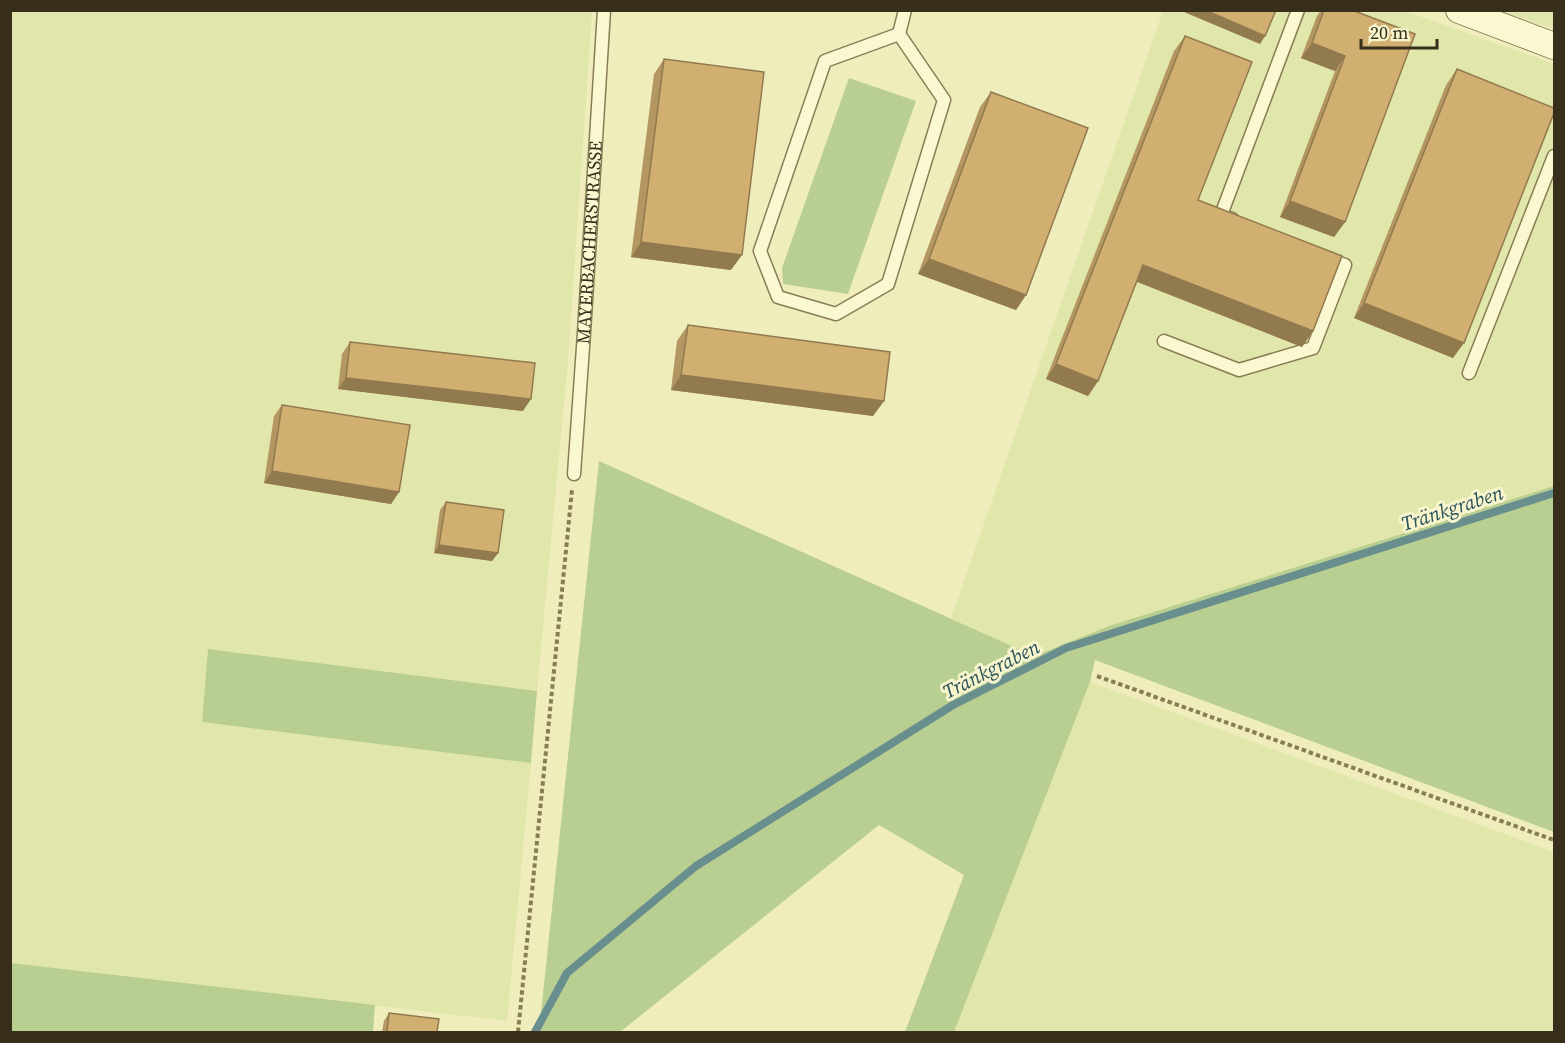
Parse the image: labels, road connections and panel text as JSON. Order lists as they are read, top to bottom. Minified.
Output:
{"streets":{"lane":["MAYERBACHERSTRASSE"]},"water":["Tränkgraben"],"scale_bar":"20 m"}
